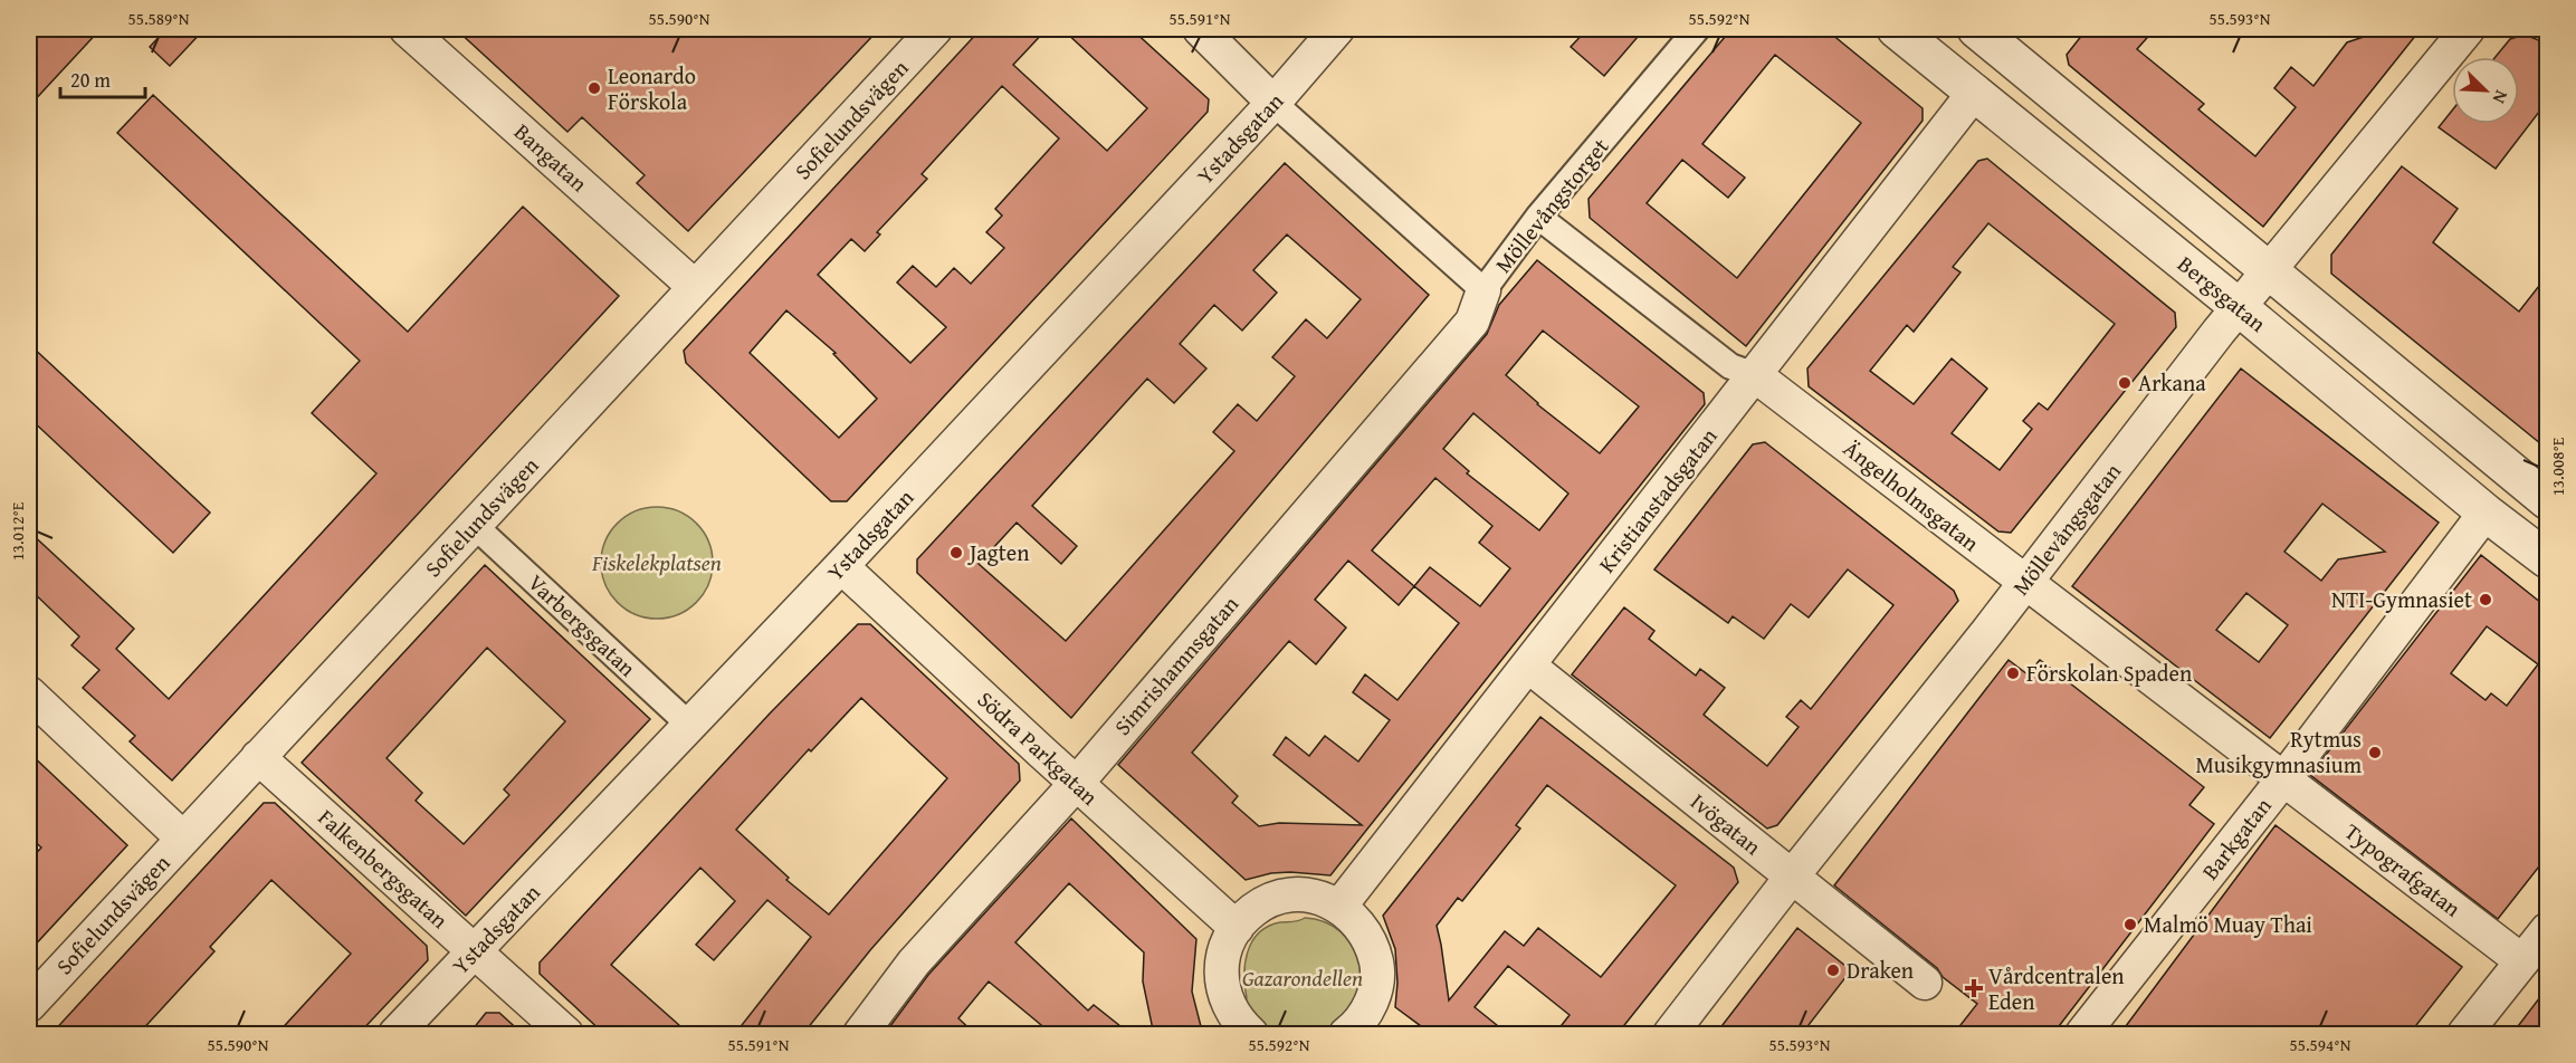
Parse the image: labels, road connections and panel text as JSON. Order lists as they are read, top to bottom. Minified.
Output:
{"streets":{"street":["Sofielundsvägen","Ystadsgatan","Bangatan","Möllevångstorget","Bergsgatan","Ängelholmsgatan","Kristianstadsgatan","Möllevångsgatan","Varbergsgatan","Simrishamnsgatan","Södra Parkgatan","Ivögatan","Barkgatan","Falkenbergsgatan","Typografgatan"]},"crossings":[["Sofielundsvägen","Bangatan"],["Sofielundsvägen","Varbergsgatan"],["Sofielundsvägen","Falkenbergsgatan"],["Ystadsgatan","Möllevångstorget"],["Ystadsgatan","Varbergsgatan"],["Ystadsgatan","Södra Parkgatan"],["Ystadsgatan","Falkenbergsgatan"],["Möllevångstorget","Ängelholmsgatan"],["Möllevångstorget","Simrishamnsgatan"],["Bergsgatan","Kristianstadsgatan"],["Bergsgatan","Möllevångsgatan"],["Bergsgatan","Barkgatan"],["Ängelholmsgatan","Kristianstadsgatan"],["Ängelholmsgatan","Möllevångsgatan"],["Ängelholmsgatan","Barkgatan"],["Ängelholmsgatan","Typografgatan"],["Kristianstadsgatan","Ivögatan"],["Möllevångsgatan","Ivögatan"],["Simrishamnsgatan","Södra Parkgatan"],["Barkgatan","Typografgatan"]],"parks":["Fiskelekplatsen","Gazarondellen"],"places":{"other":["Leonardo Förskola","Arkana","Jagten","NTI-Gymnasiet","Förskolan Spaden","Rytmus Musikgymnasium","Malmö Muay Thai","Draken"],"health":["Vårdcentralen Eden"]},"scale_bar":"20 m","north":"bottom right","coordinates":["55.589°N","55.590°N","55.591°N","55.592°N","55.593°N","13.008°E","13.012°E","55.594°N"]}
